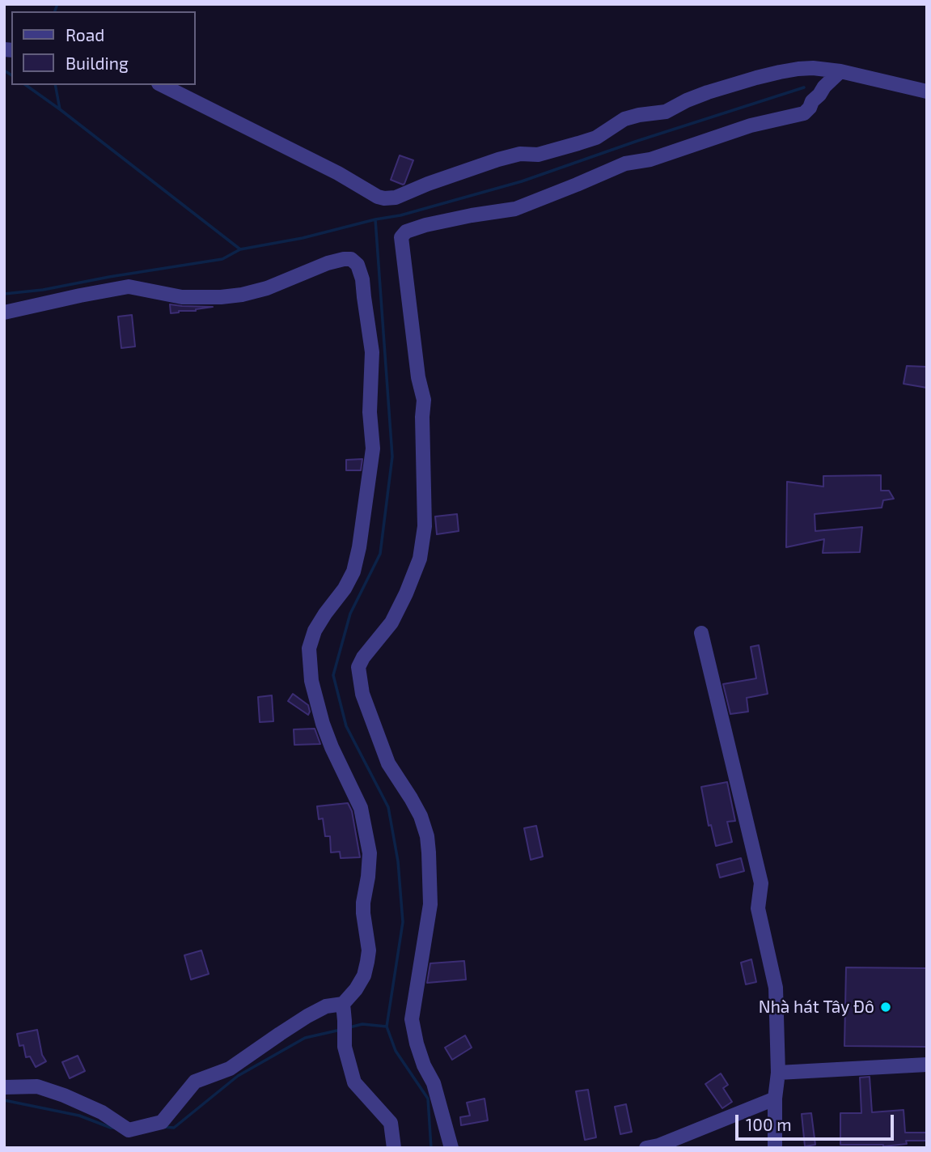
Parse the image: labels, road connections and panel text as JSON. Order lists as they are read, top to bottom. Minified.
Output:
{"places":["Nhà hát Tây Đô"],"legend":["Road","Building"],"scale_bar":"100 m"}
